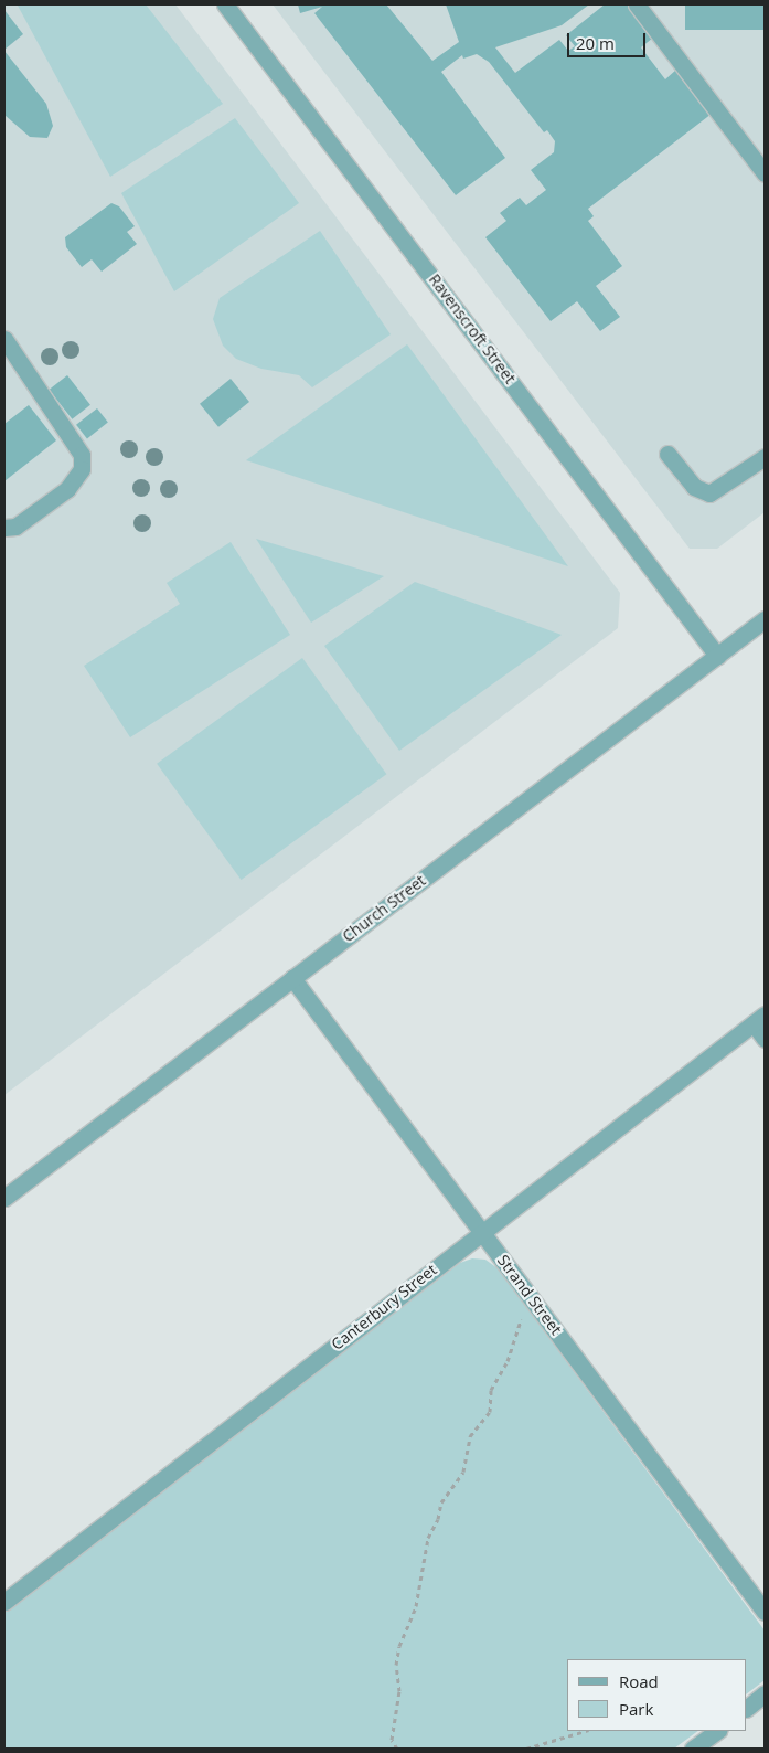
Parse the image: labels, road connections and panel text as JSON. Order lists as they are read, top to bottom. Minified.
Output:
{"streets":{"street":["Ravenscroft Street","Church Street","Strand Street","Canterbury Street"]},"crossings":[["Ravenscroft Street","Church Street"],["Church Street","Strand Street"],["Strand Street","Canterbury Street"]],"legend":["Road","Park"],"scale_bar":"20 m"}
